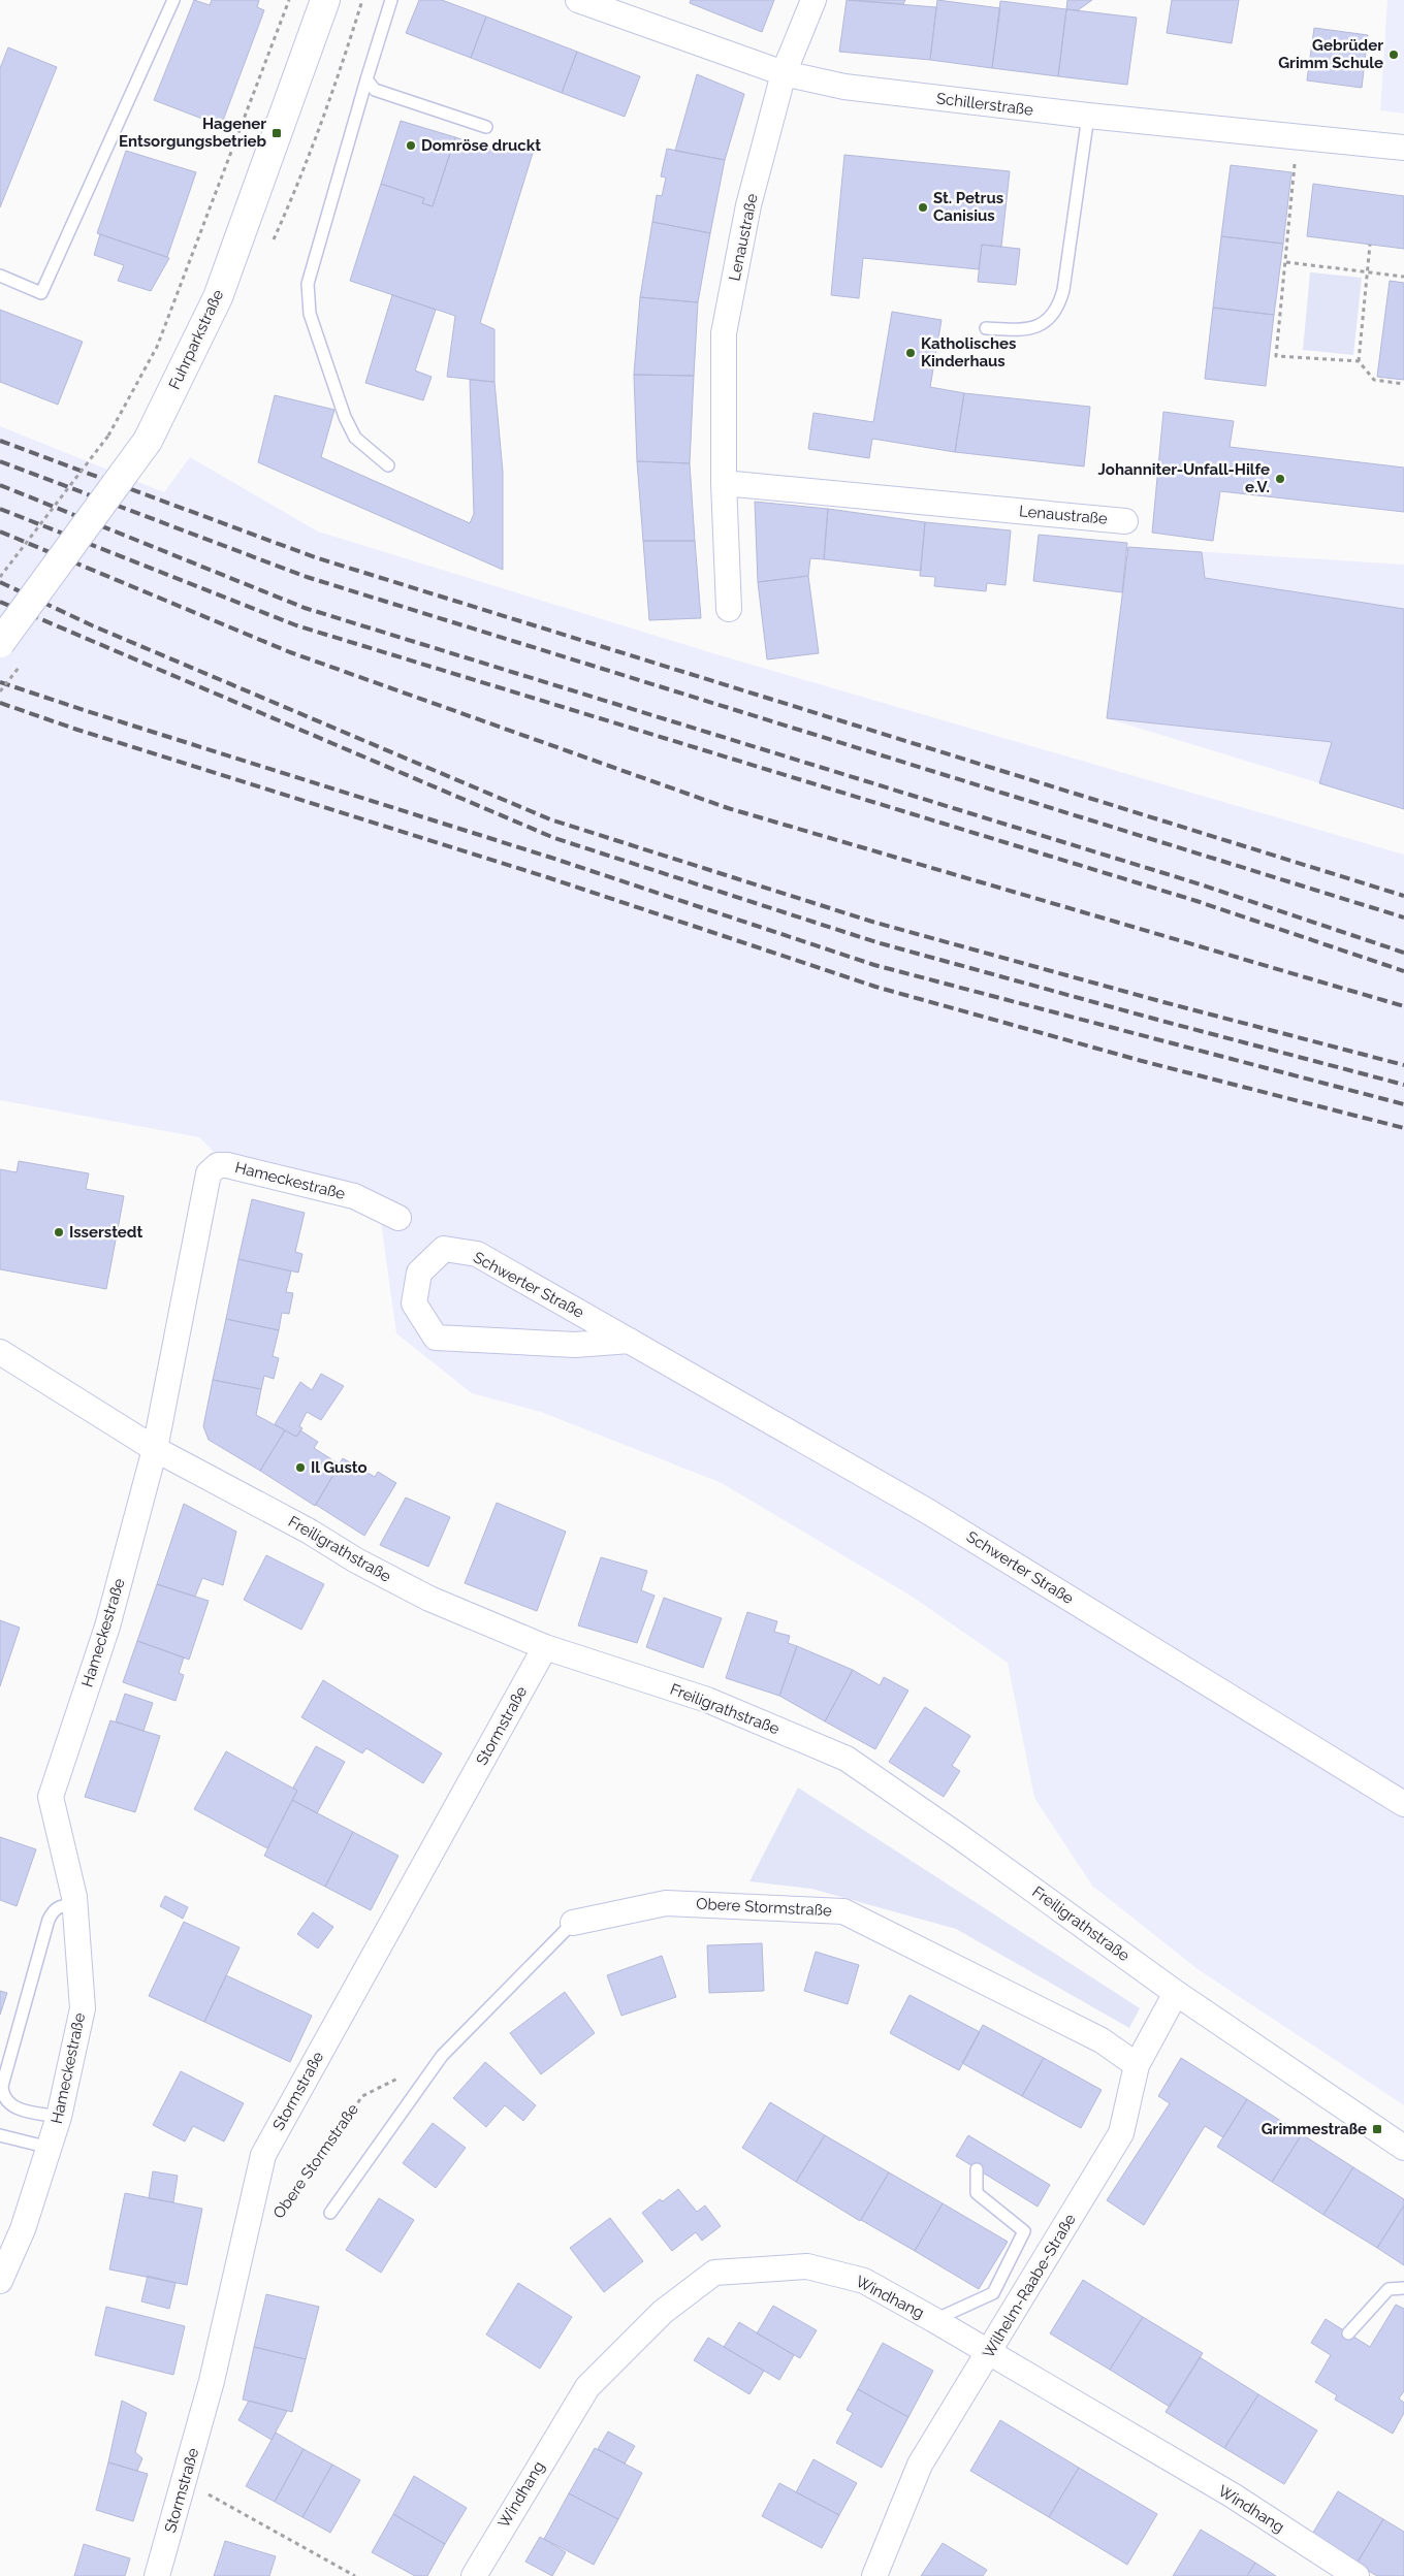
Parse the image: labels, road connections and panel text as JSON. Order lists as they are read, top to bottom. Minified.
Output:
{"streets":{"main road":["Fuhrparkstraße"],"street":["Schillerstraße","Lenaustraße","Hameckestraße","Schwerter Straße","Freiligrathstraße","Stormstraße","Obere Stormstraße","Wilhelm-Raabe-Straße","Windhang"]},"crossings":[["Schillerstraße","Lenaustraße"],["Hameckestraße","Freiligrathstraße"],["Freiligrathstraße","Stormstraße"],["Freiligrathstraße","Wilhelm-Raabe-Straße"],["Obere Stormstraße","Wilhelm-Raabe-Straße"],["Wilhelm-Raabe-Straße","Windhang"]],"places":{"other":["Gebrüder Grimm Schule","Domröse druckt","St. Petrus Canisius","Katholisches Kinderhaus","Johanniter-Unfall-Hilfe e.V.","Isserstedt","Il Gusto"],"transit":["Hagener Entsorgungsbetrieb","Grimmestraße"]}}
